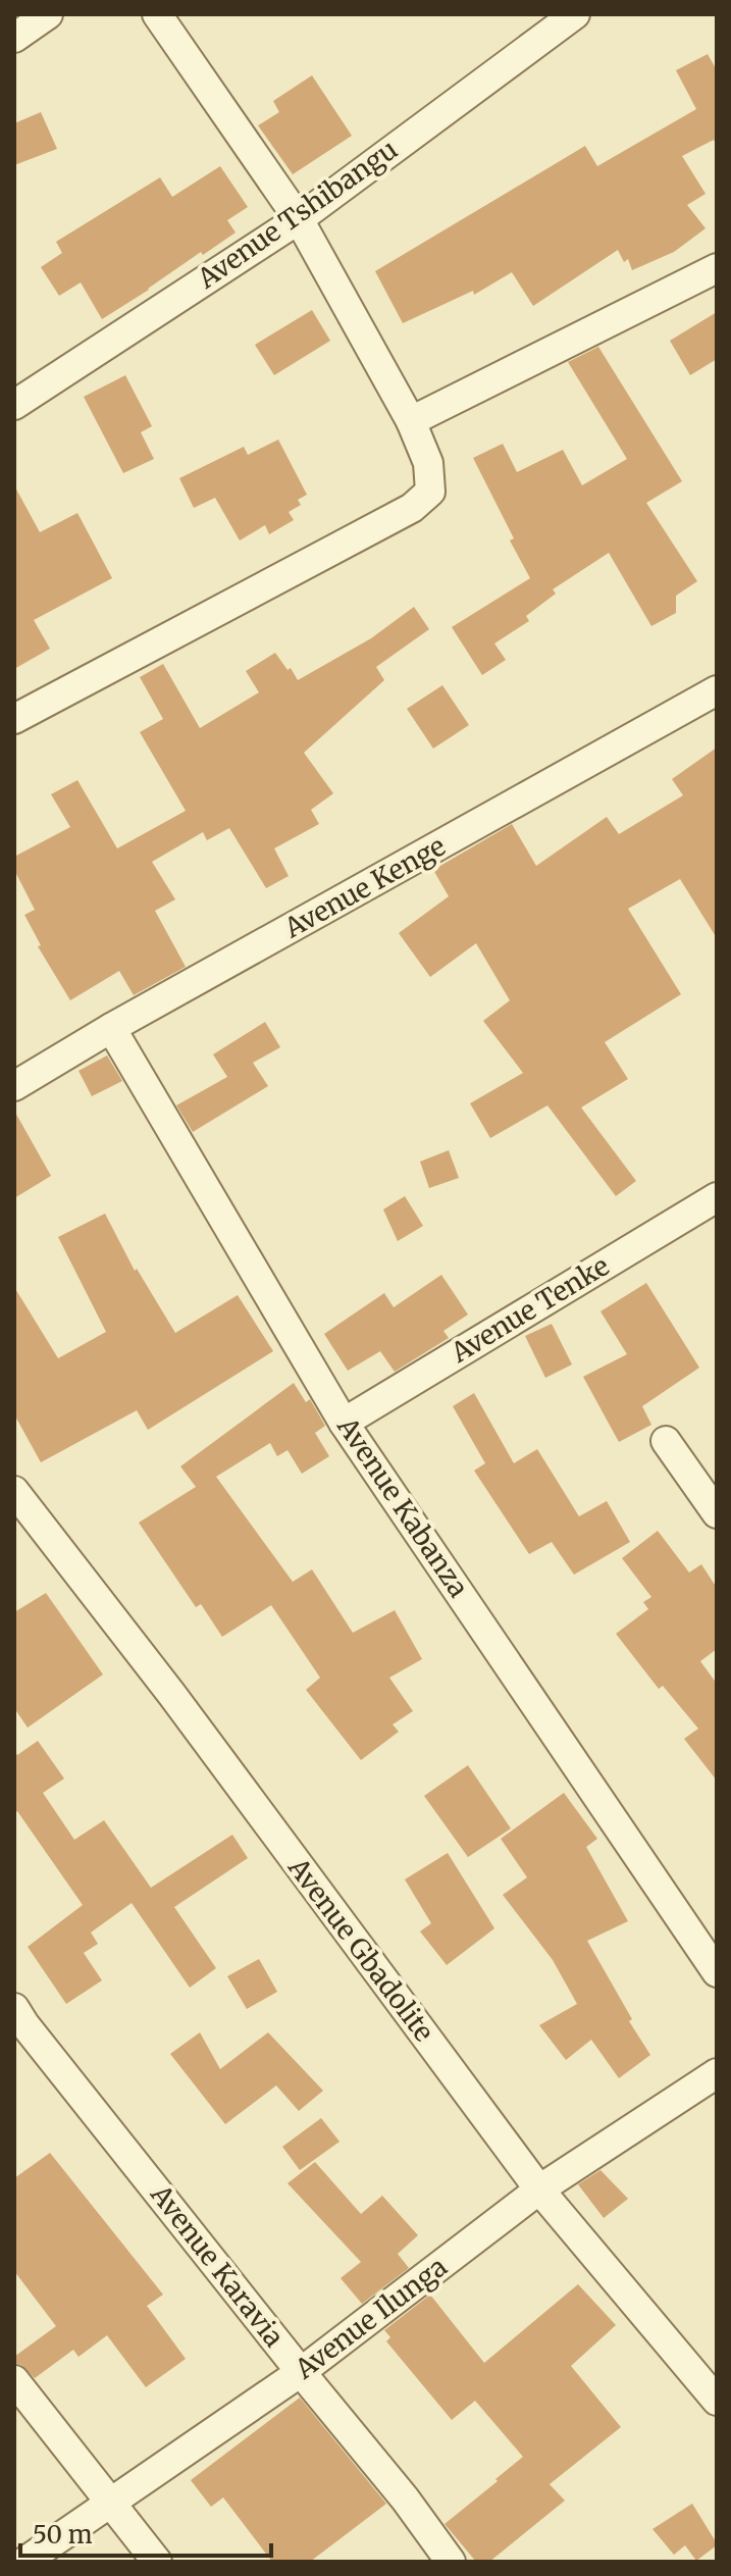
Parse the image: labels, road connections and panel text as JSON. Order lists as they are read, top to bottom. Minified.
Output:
{"streets":{"street":["Avenue Tshibangu","Avenue Kenge","Avenue Tenke","Avenue Kabanza","Avenue Gbadolite","Avenue Karavia","Avenue Ilunga"]},"crossings":[["Avenue Kenge","Avenue Kabanza"],["Avenue Tenke","Avenue Kabanza"],["Avenue Gbadolite","Avenue Ilunga"],["Avenue Karavia","Avenue Ilunga"]],"scale_bar":"50 m"}
